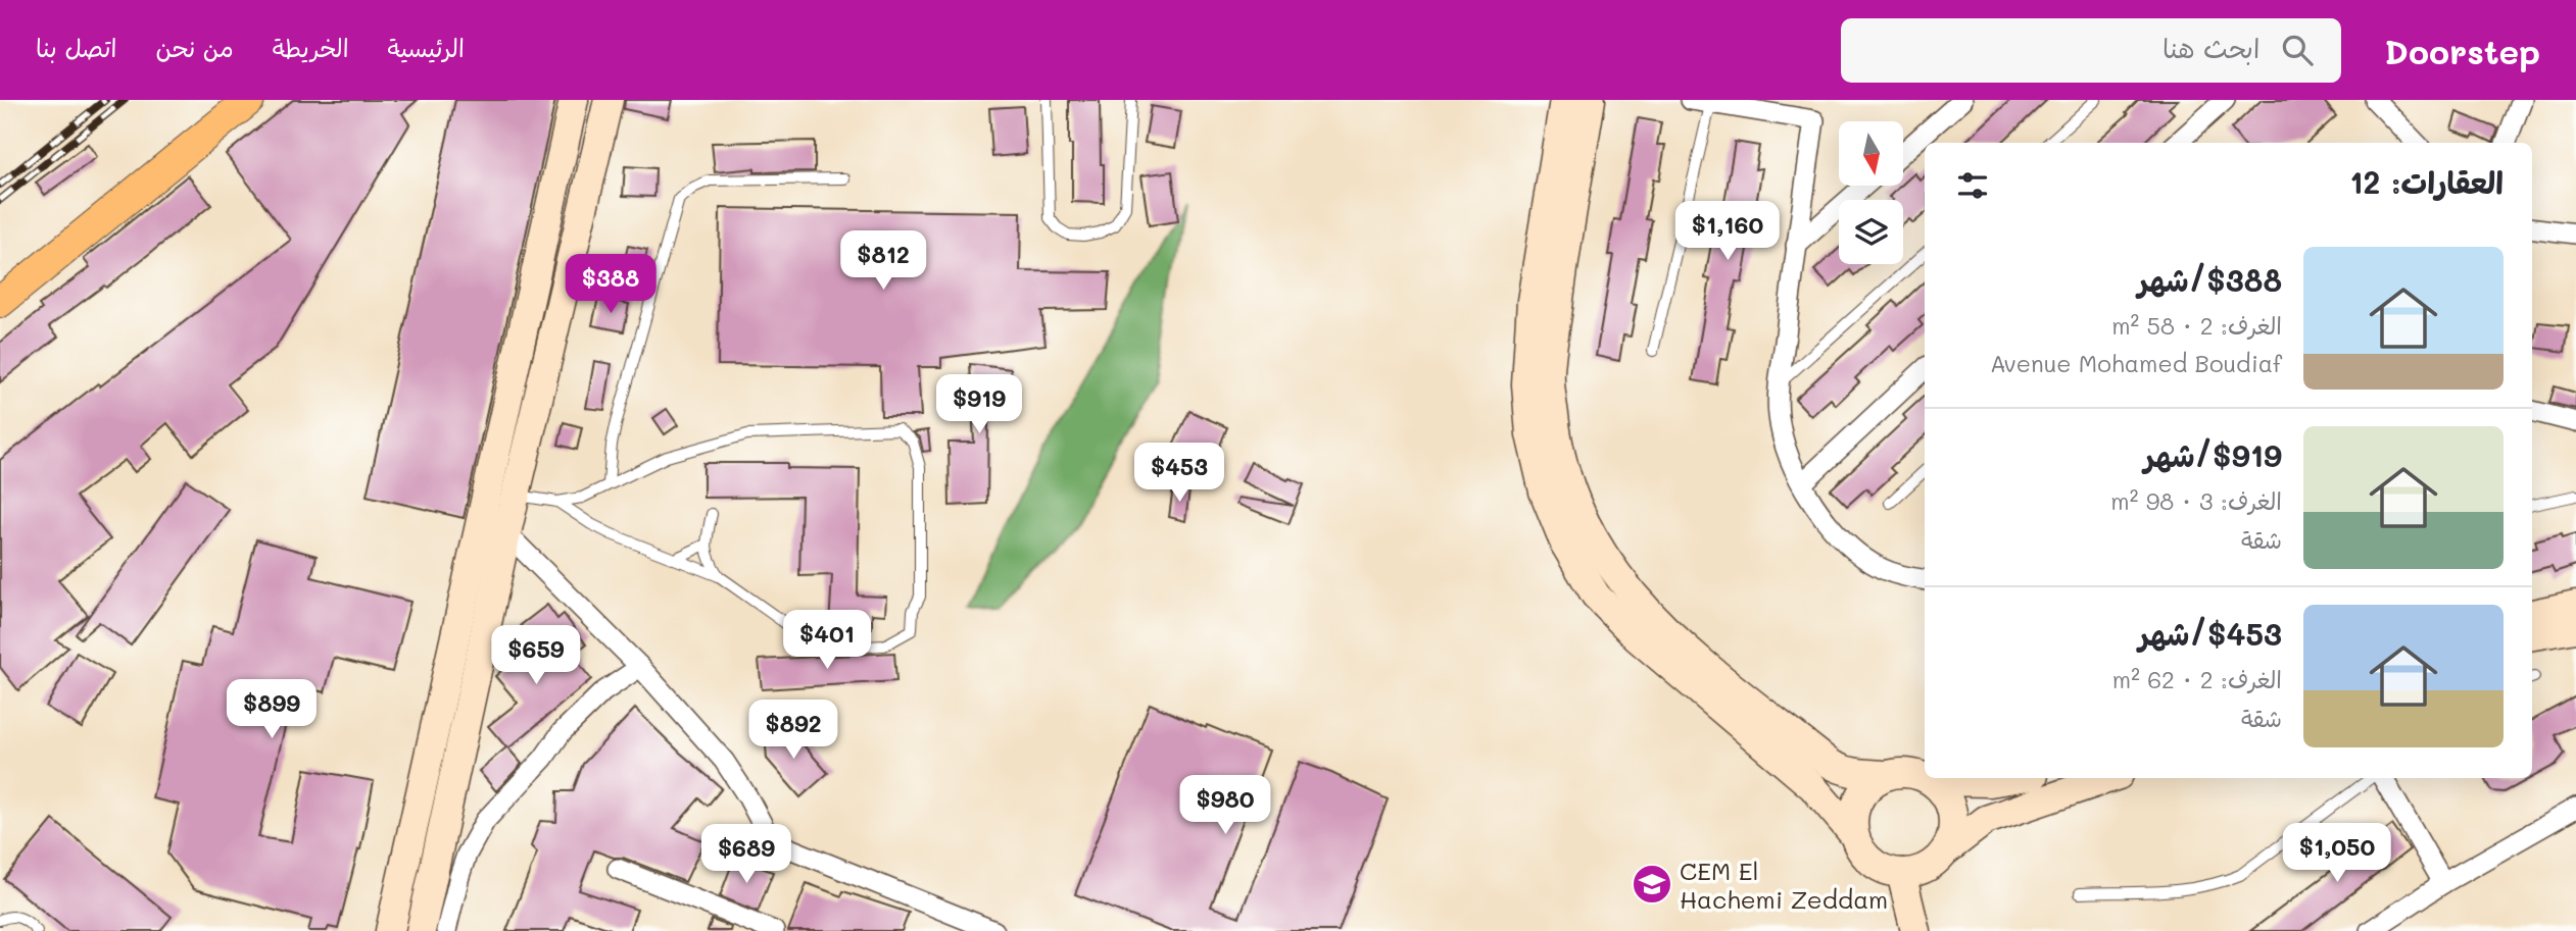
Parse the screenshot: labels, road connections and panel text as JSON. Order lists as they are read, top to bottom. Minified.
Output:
{"places":{"school or university":["CEM El Hachemi Zeddam"]},"north":"bottom","page":{"header":"Doorstep","search":"ابحث هنا","nav":["الرئيسية","الخريطة","من نحن","اتصل بنا"],"heading":"العقارات: 12","price":["$1,160","$812","$388","$919","$453","$401","$659","$899","$892","$980","$1,050","$689"],"list":[{"name":"$388/شهر","note":"الغرف: 2 · 58 m² · Avenue Mohamed Boudiaf"},{"name":"$919/شهر","note":"الغرف: 3 · 98 m² · شقة"},{"name":"$453/شهر","note":"الغرف: 2 · 62 m² · شقة"}]}}
